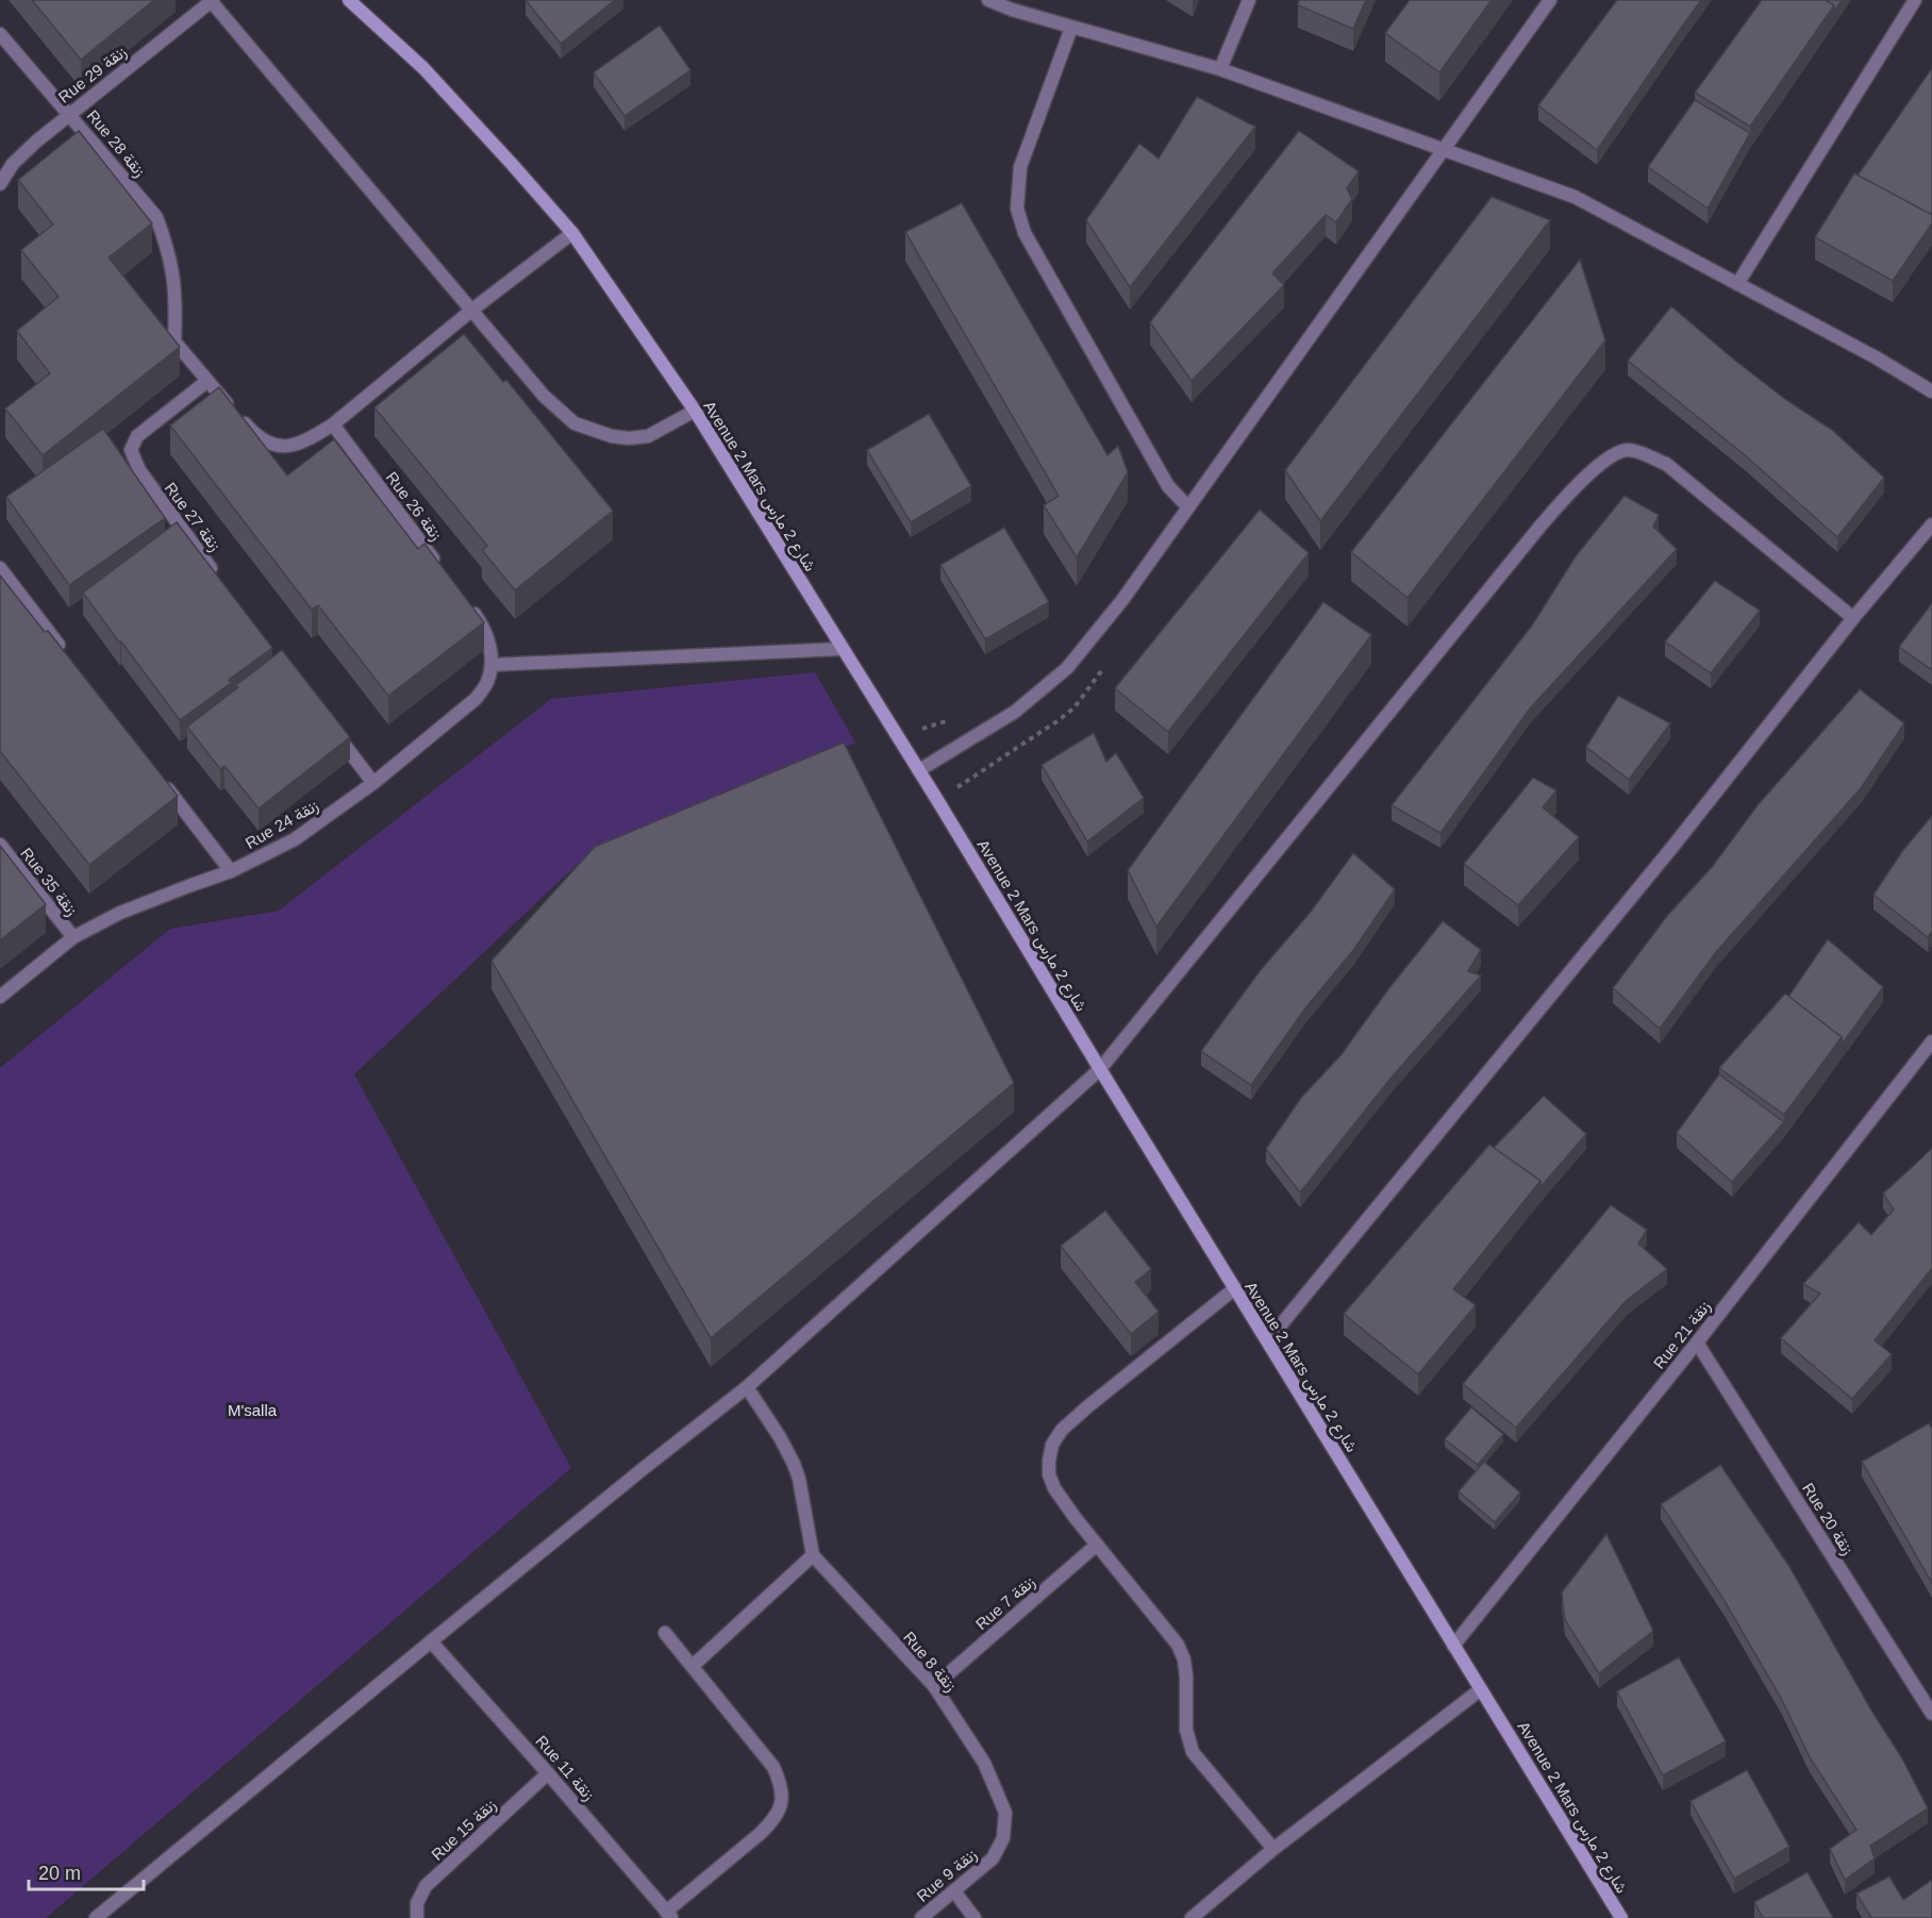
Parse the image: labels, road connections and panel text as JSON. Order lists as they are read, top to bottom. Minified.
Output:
{"streets":{"main road":["Avenue 2 Mars شارع 2 مارس"],"street":["Rue 29 زنقة","Rue 28 زنقة","Rue 26 زنقة","Rue 27 زنقة","Rue 24 زنقة","Rue 35 زنقة","Rue 21 زنقة","Rue 20 زنقة","Rue 7 زنقة","Rue 8 زنقة","Rue 11 زنقة","Rue 15 زنقة","Rue 9 زنقة"]},"crossings":[["Rue 29 زنقة","Rue 28 زنقة"],["Rue 28 زنقة","Avenue 2 Mars شارع 2 مارس"],["Rue 28 زنقة","Rue 26 زنقة"],["Rue 28 زنقة","Rue 27 زنقة"],["Avenue 2 Mars شارع 2 مارس","Rue 21 زنقة"],["Rue 24 زنقة","Rue 35 زنقة"],["Rue 21 زنقة","Rue 20 زنقة"],["Rue 7 زنقة","Rue 8 زنقة"],["Rue 8 زنقة","Rue 9 زنقة"],["Rue 11 زنقة","Rue 15 زنقة"]],"parks":["M'salla"],"scale_bar":"20 m"}
